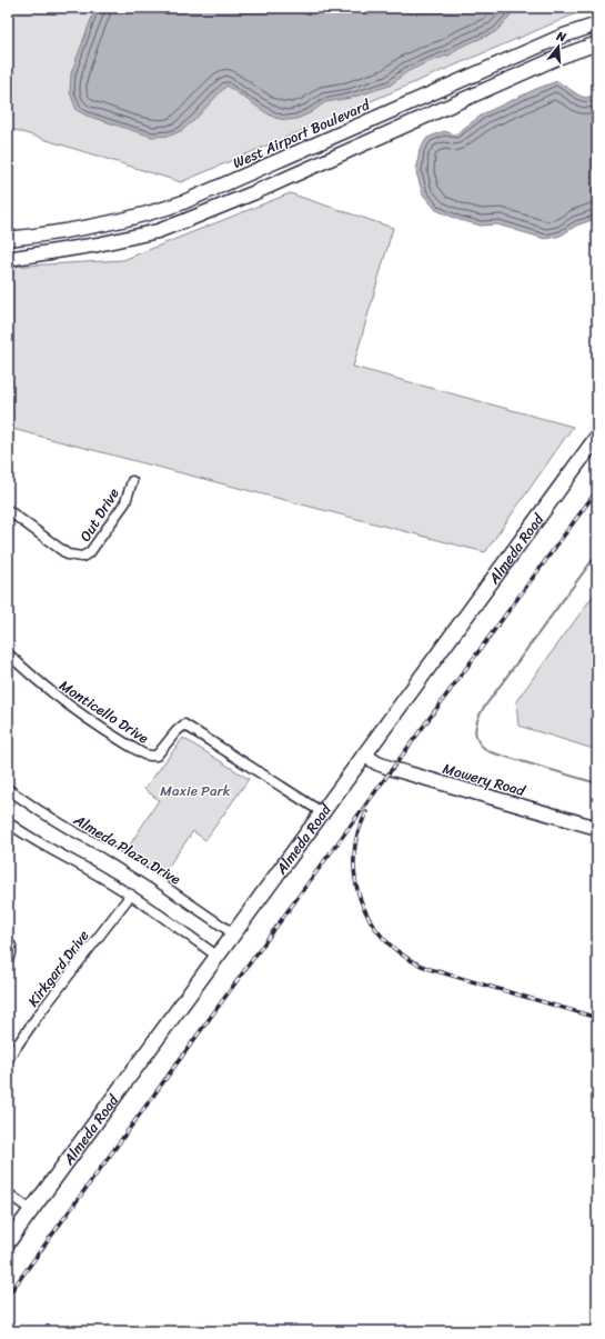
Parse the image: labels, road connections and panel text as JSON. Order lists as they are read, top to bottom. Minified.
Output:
{"streets":{"main road":["West Airport Boulevard","Almeda Road","Mowery Road"],"street":["Out Drive","Monticello Drive","Almeda Plaza Drive","Kirkgard Drive"]},"crossings":[["Almeda Road","Monticello Drive"],["Almeda Road","Mowery Road"],["Almeda Road","Almeda Plaza Drive"]],"parks":["Maxie Park"],"north":"top"}
